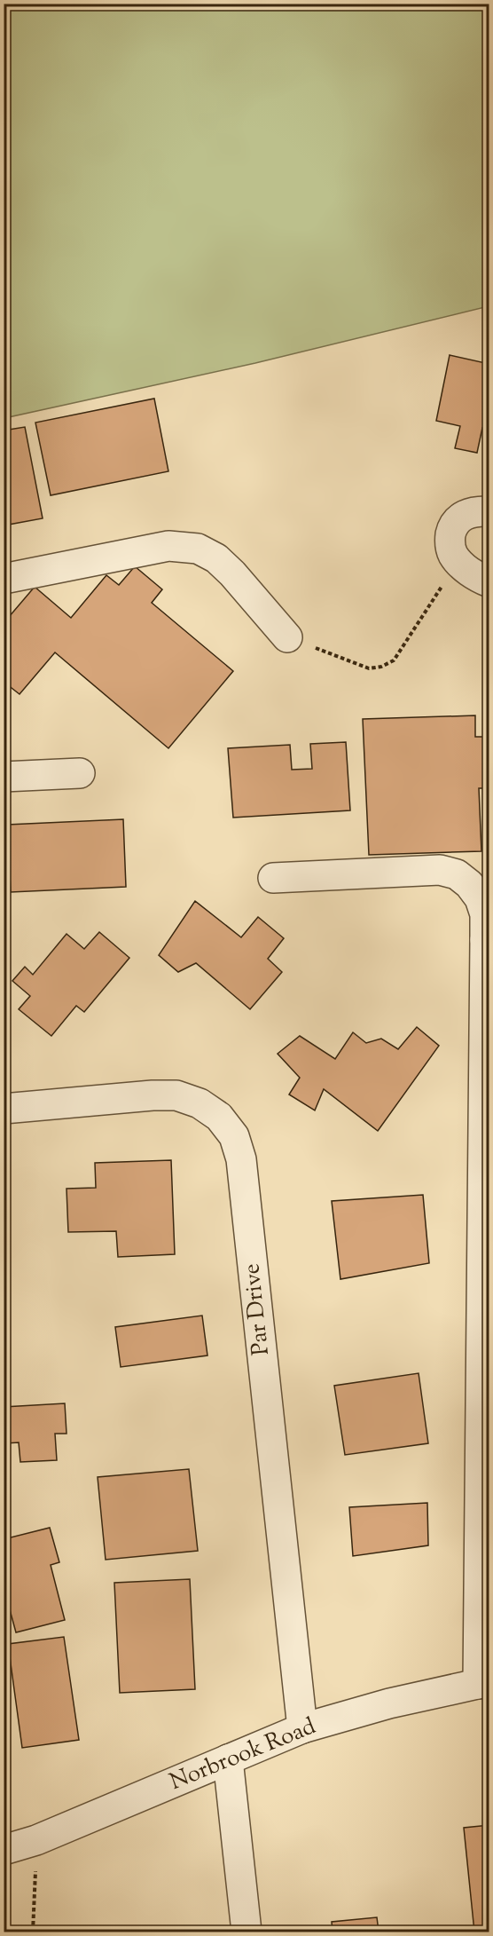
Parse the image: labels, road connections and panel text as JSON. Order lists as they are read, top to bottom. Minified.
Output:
{"streets":{"street":["Par Drive","Norbrook Road"]},"crossings":[["Par Drive","Norbrook Road"]]}
